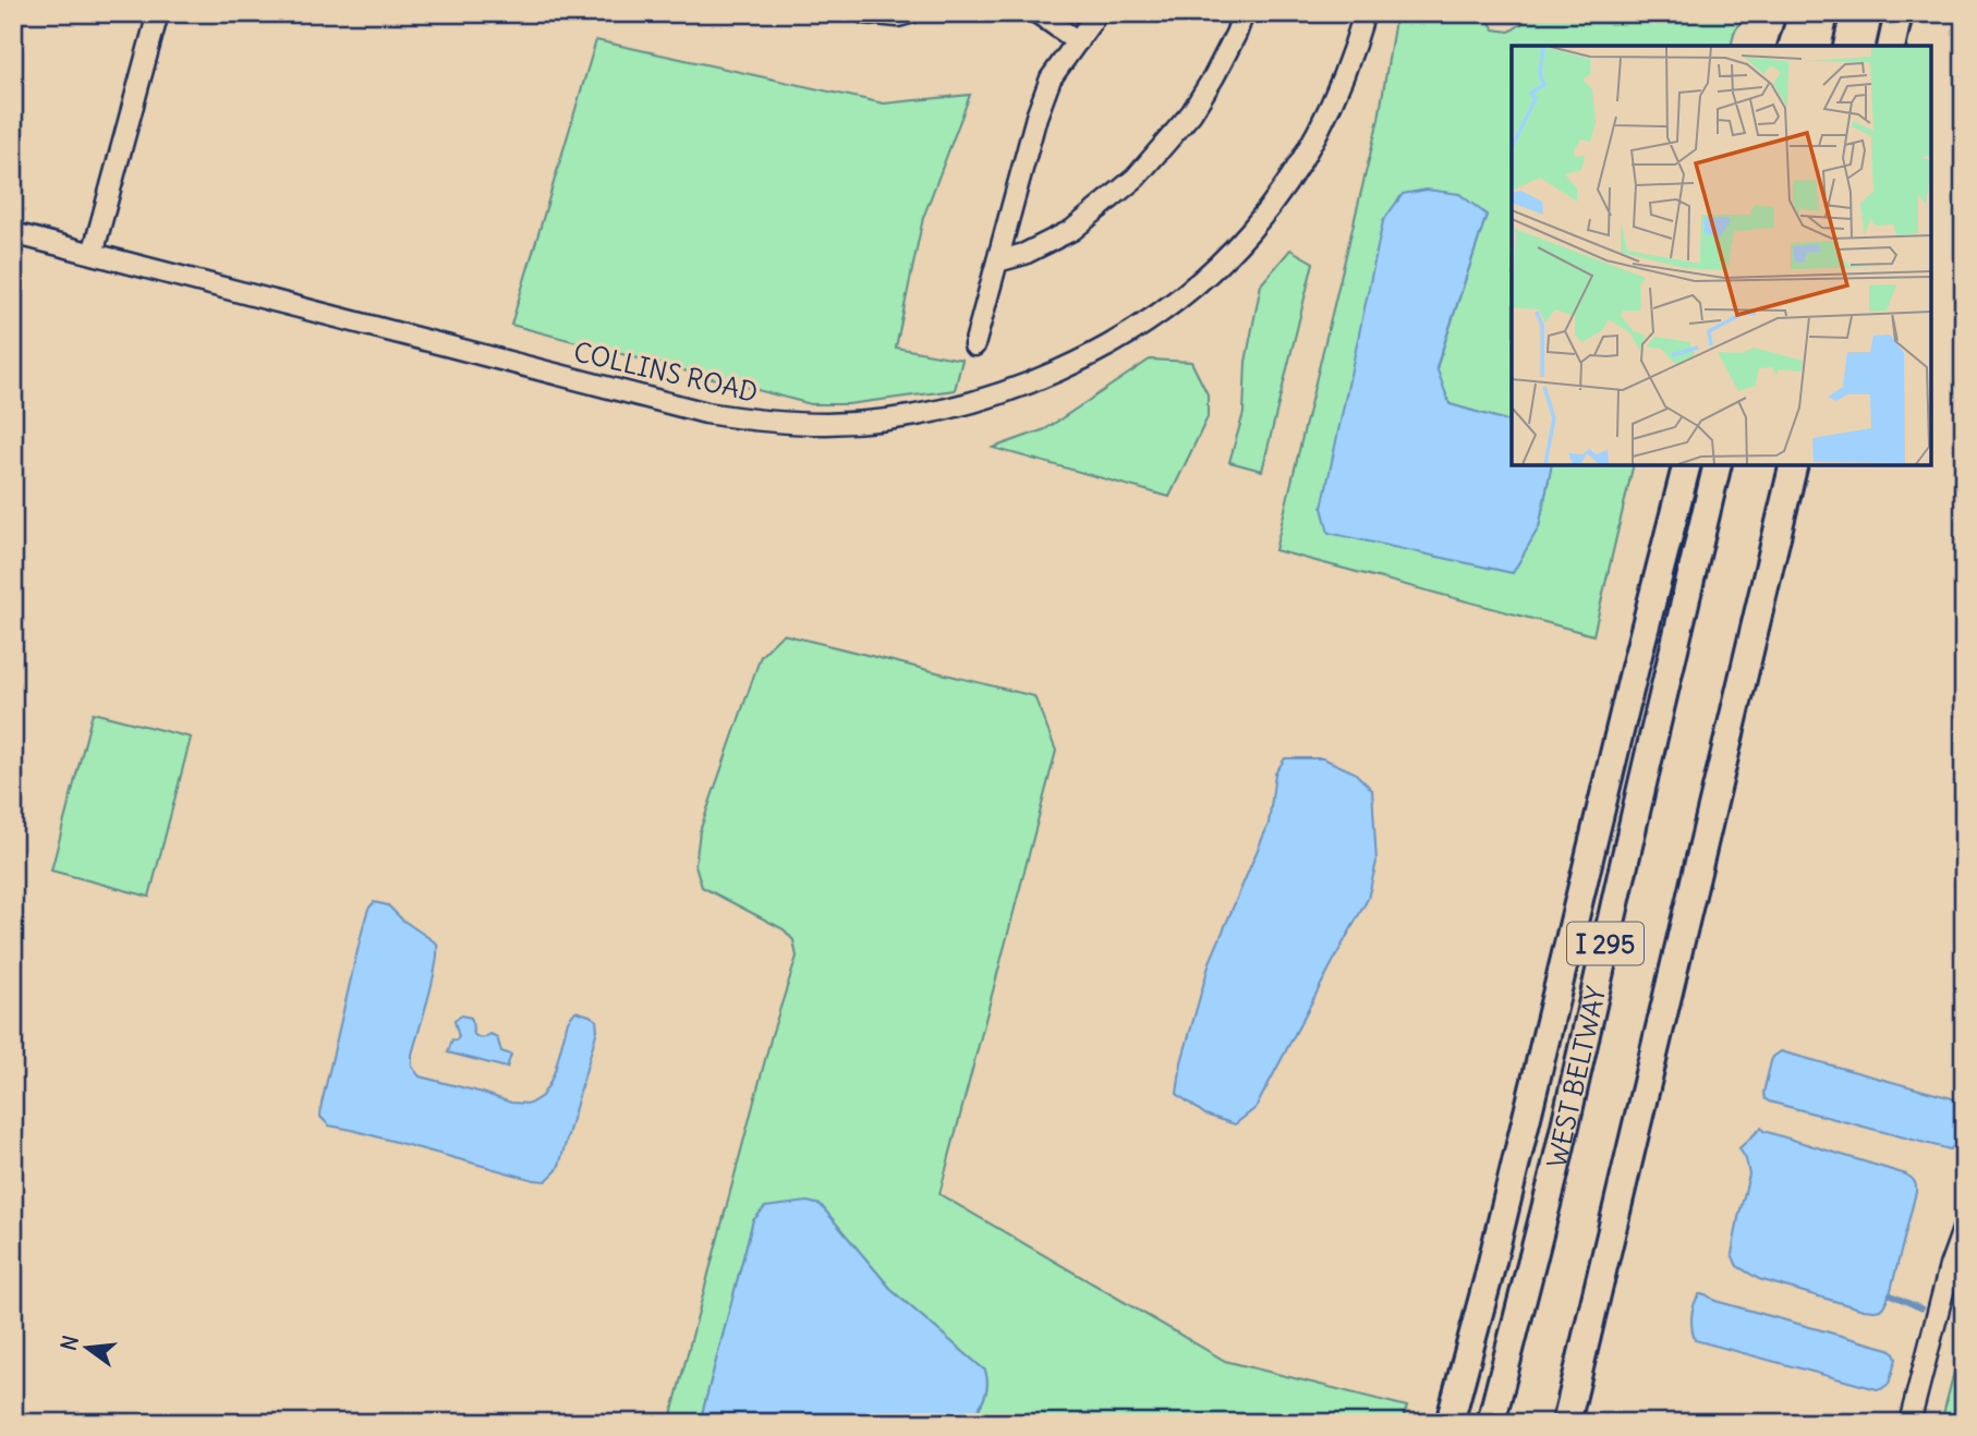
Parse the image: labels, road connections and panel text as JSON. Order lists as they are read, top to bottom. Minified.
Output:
{"streets":{"highway":["I 295","WEST BELTWAY"],"street":["COLLINS ROAD"]},"north":"left"}
